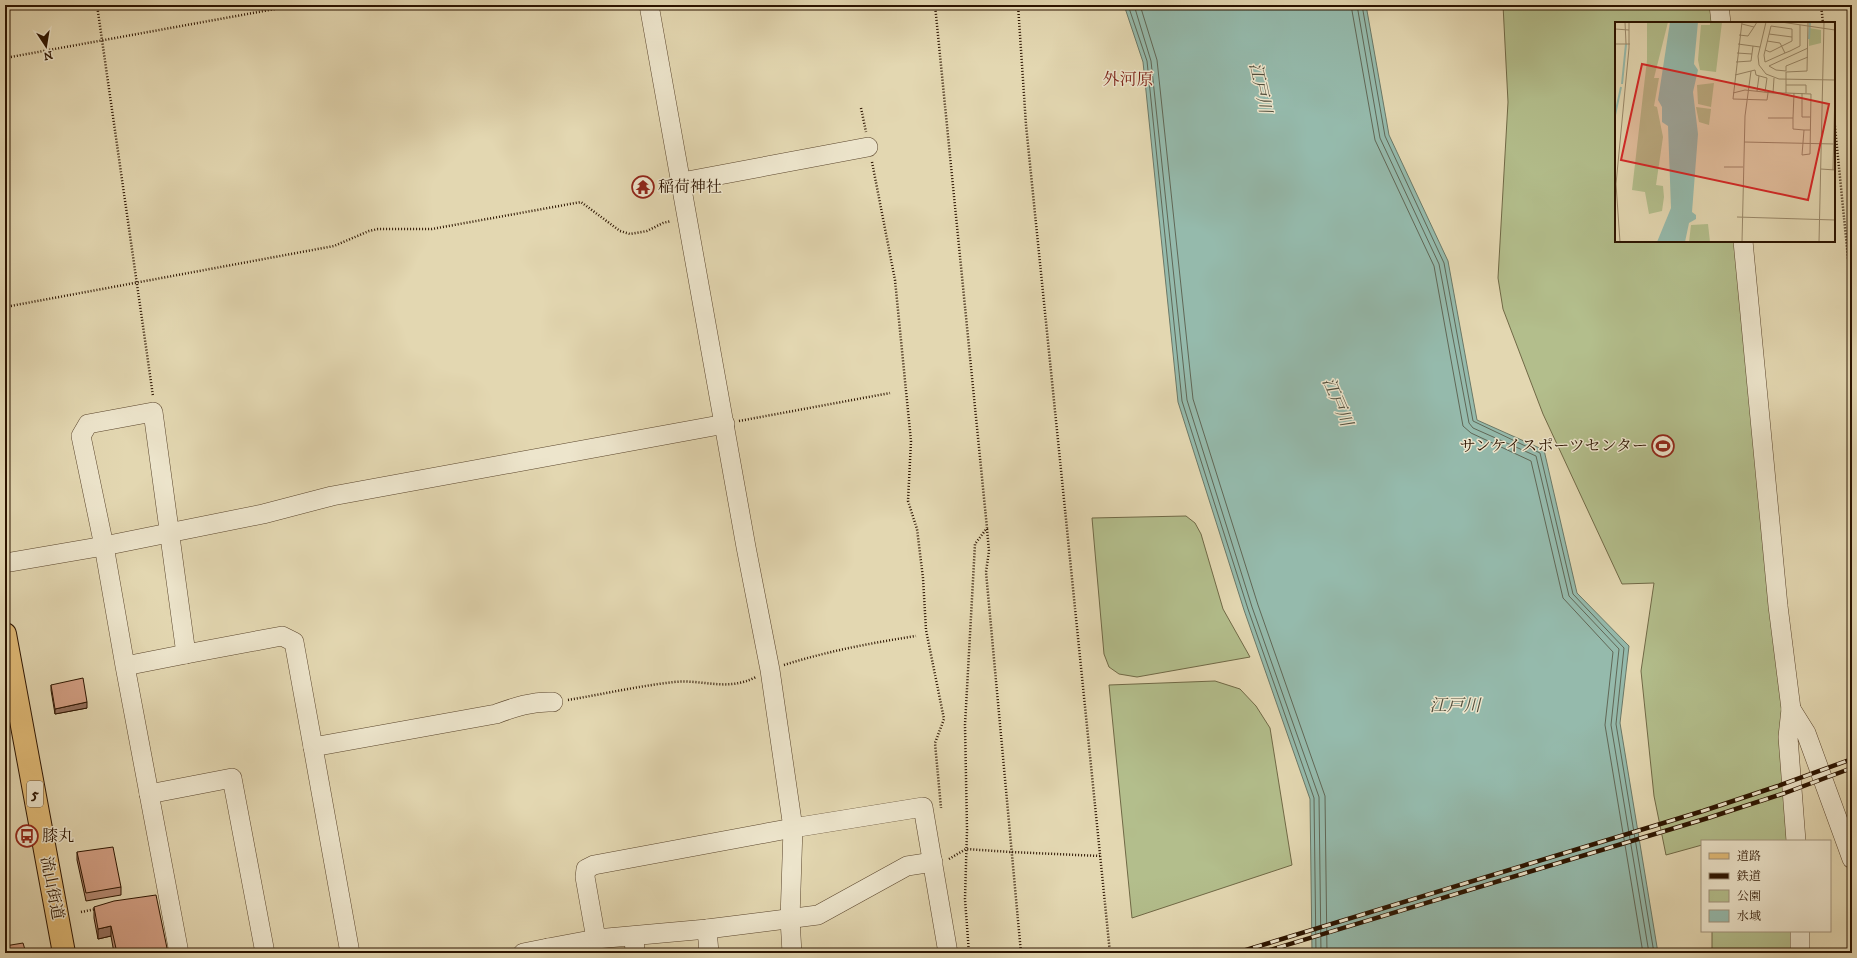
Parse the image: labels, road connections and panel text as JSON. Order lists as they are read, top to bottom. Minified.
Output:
{"streets":{"main road":["5","流山街道"]},"districts":["外河原"],"water":["江戸川"],"places":{"temple":["稲荷神社"],"sports":["サンケイスポーツセンター"],"bus stop":["膝丸"]},"legend":["道路","鉄道","公園","水域"],"north":"bottom"}
